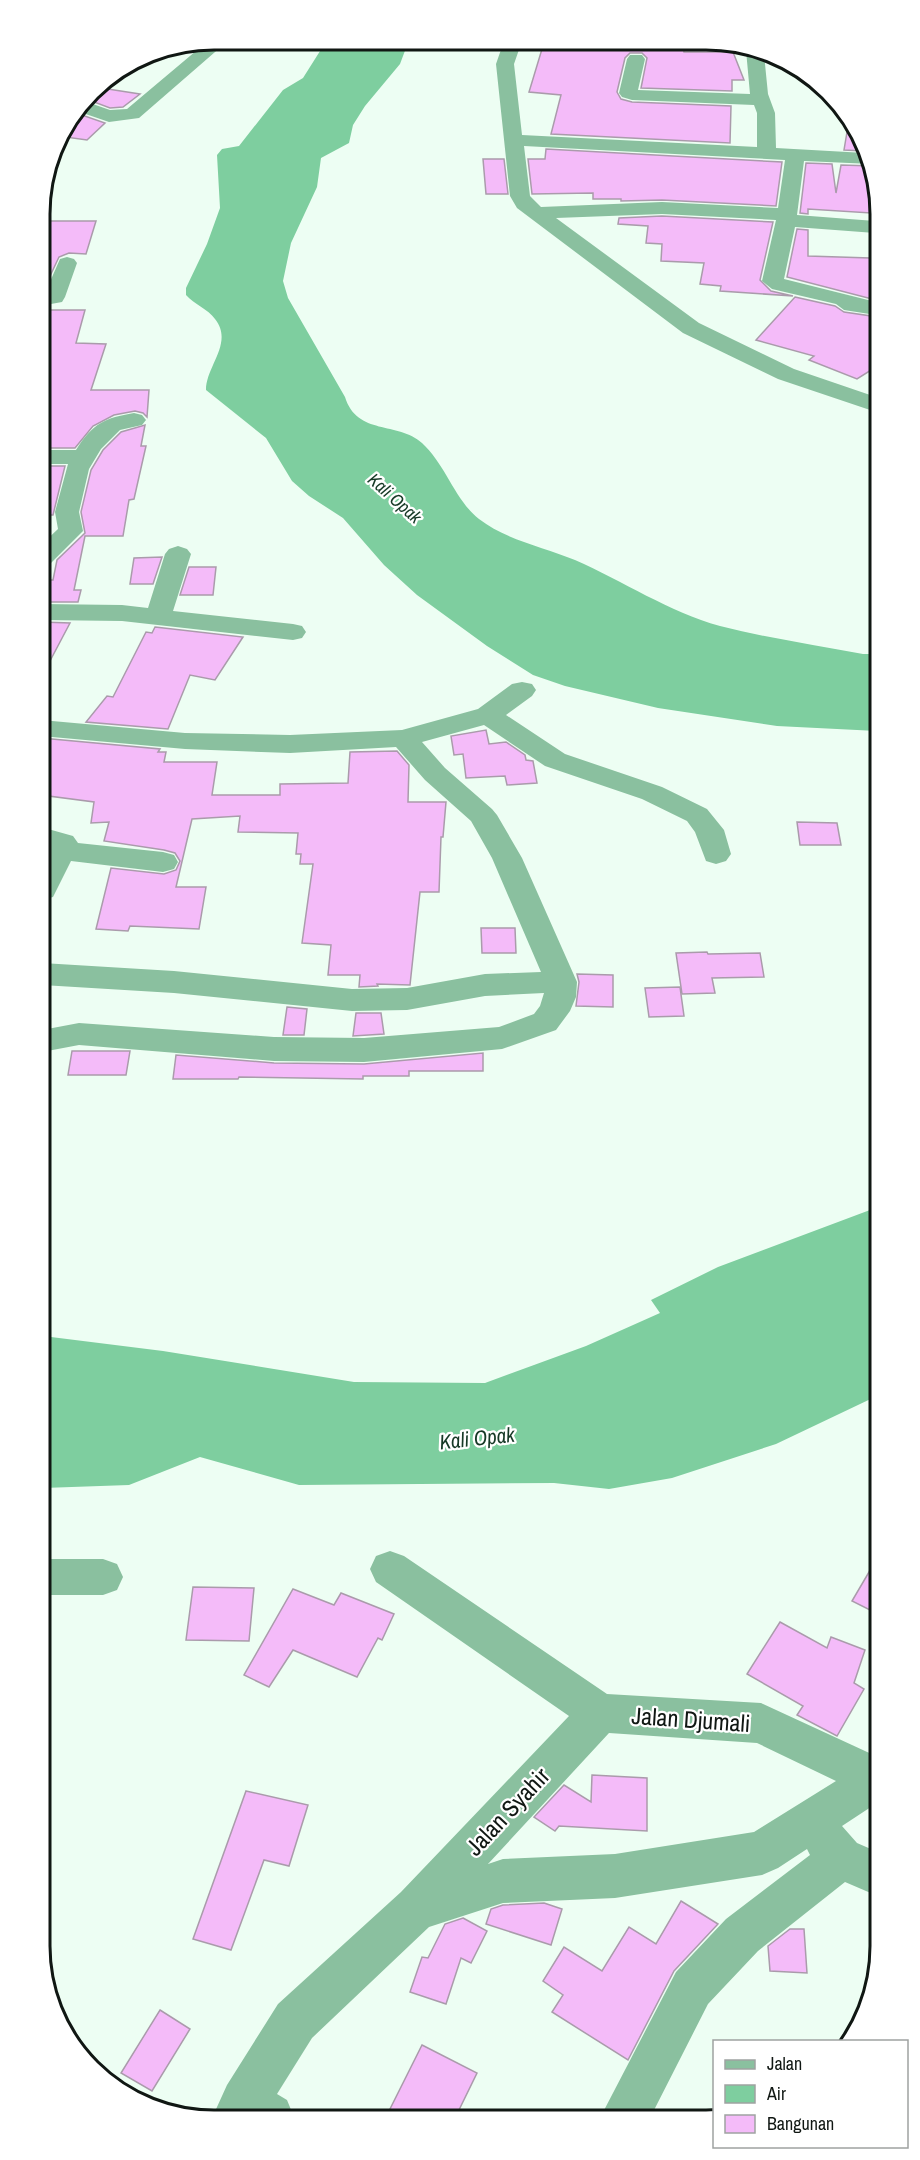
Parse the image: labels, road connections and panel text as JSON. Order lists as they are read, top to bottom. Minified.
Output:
{"streets":{"street":["Jalan Djumali","Jalan Syahir"]},"crossings":[["Jalan Djumali","Jalan Syahir"]],"water":["Kali Opak"],"legend":["Jalan","Air","Bangunan"]}
